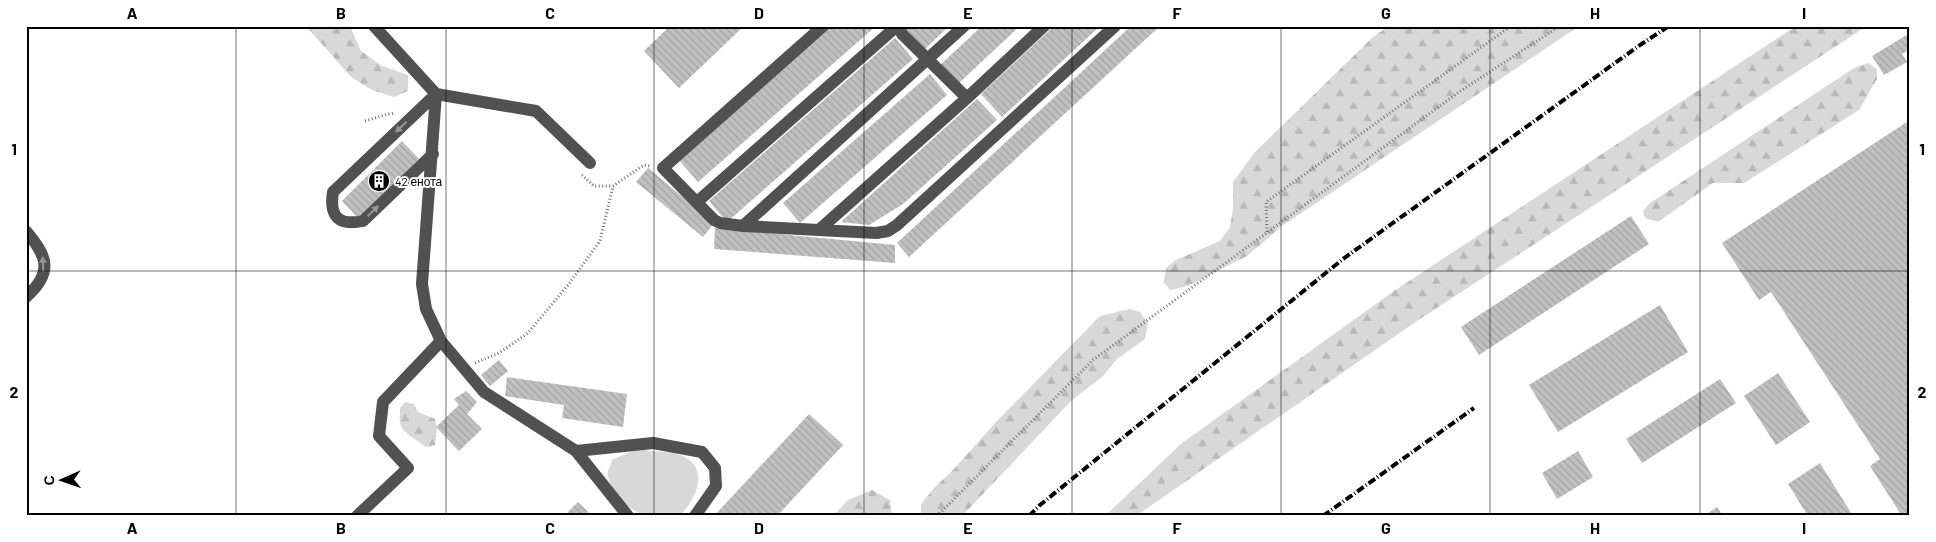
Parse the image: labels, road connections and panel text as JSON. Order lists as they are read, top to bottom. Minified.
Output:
{"places":{"building":["42 енота"]},"north":"left","grid":{"columns":["A","B","C","D","E","F","G","H","I"],"rows":["1","2"]}}
